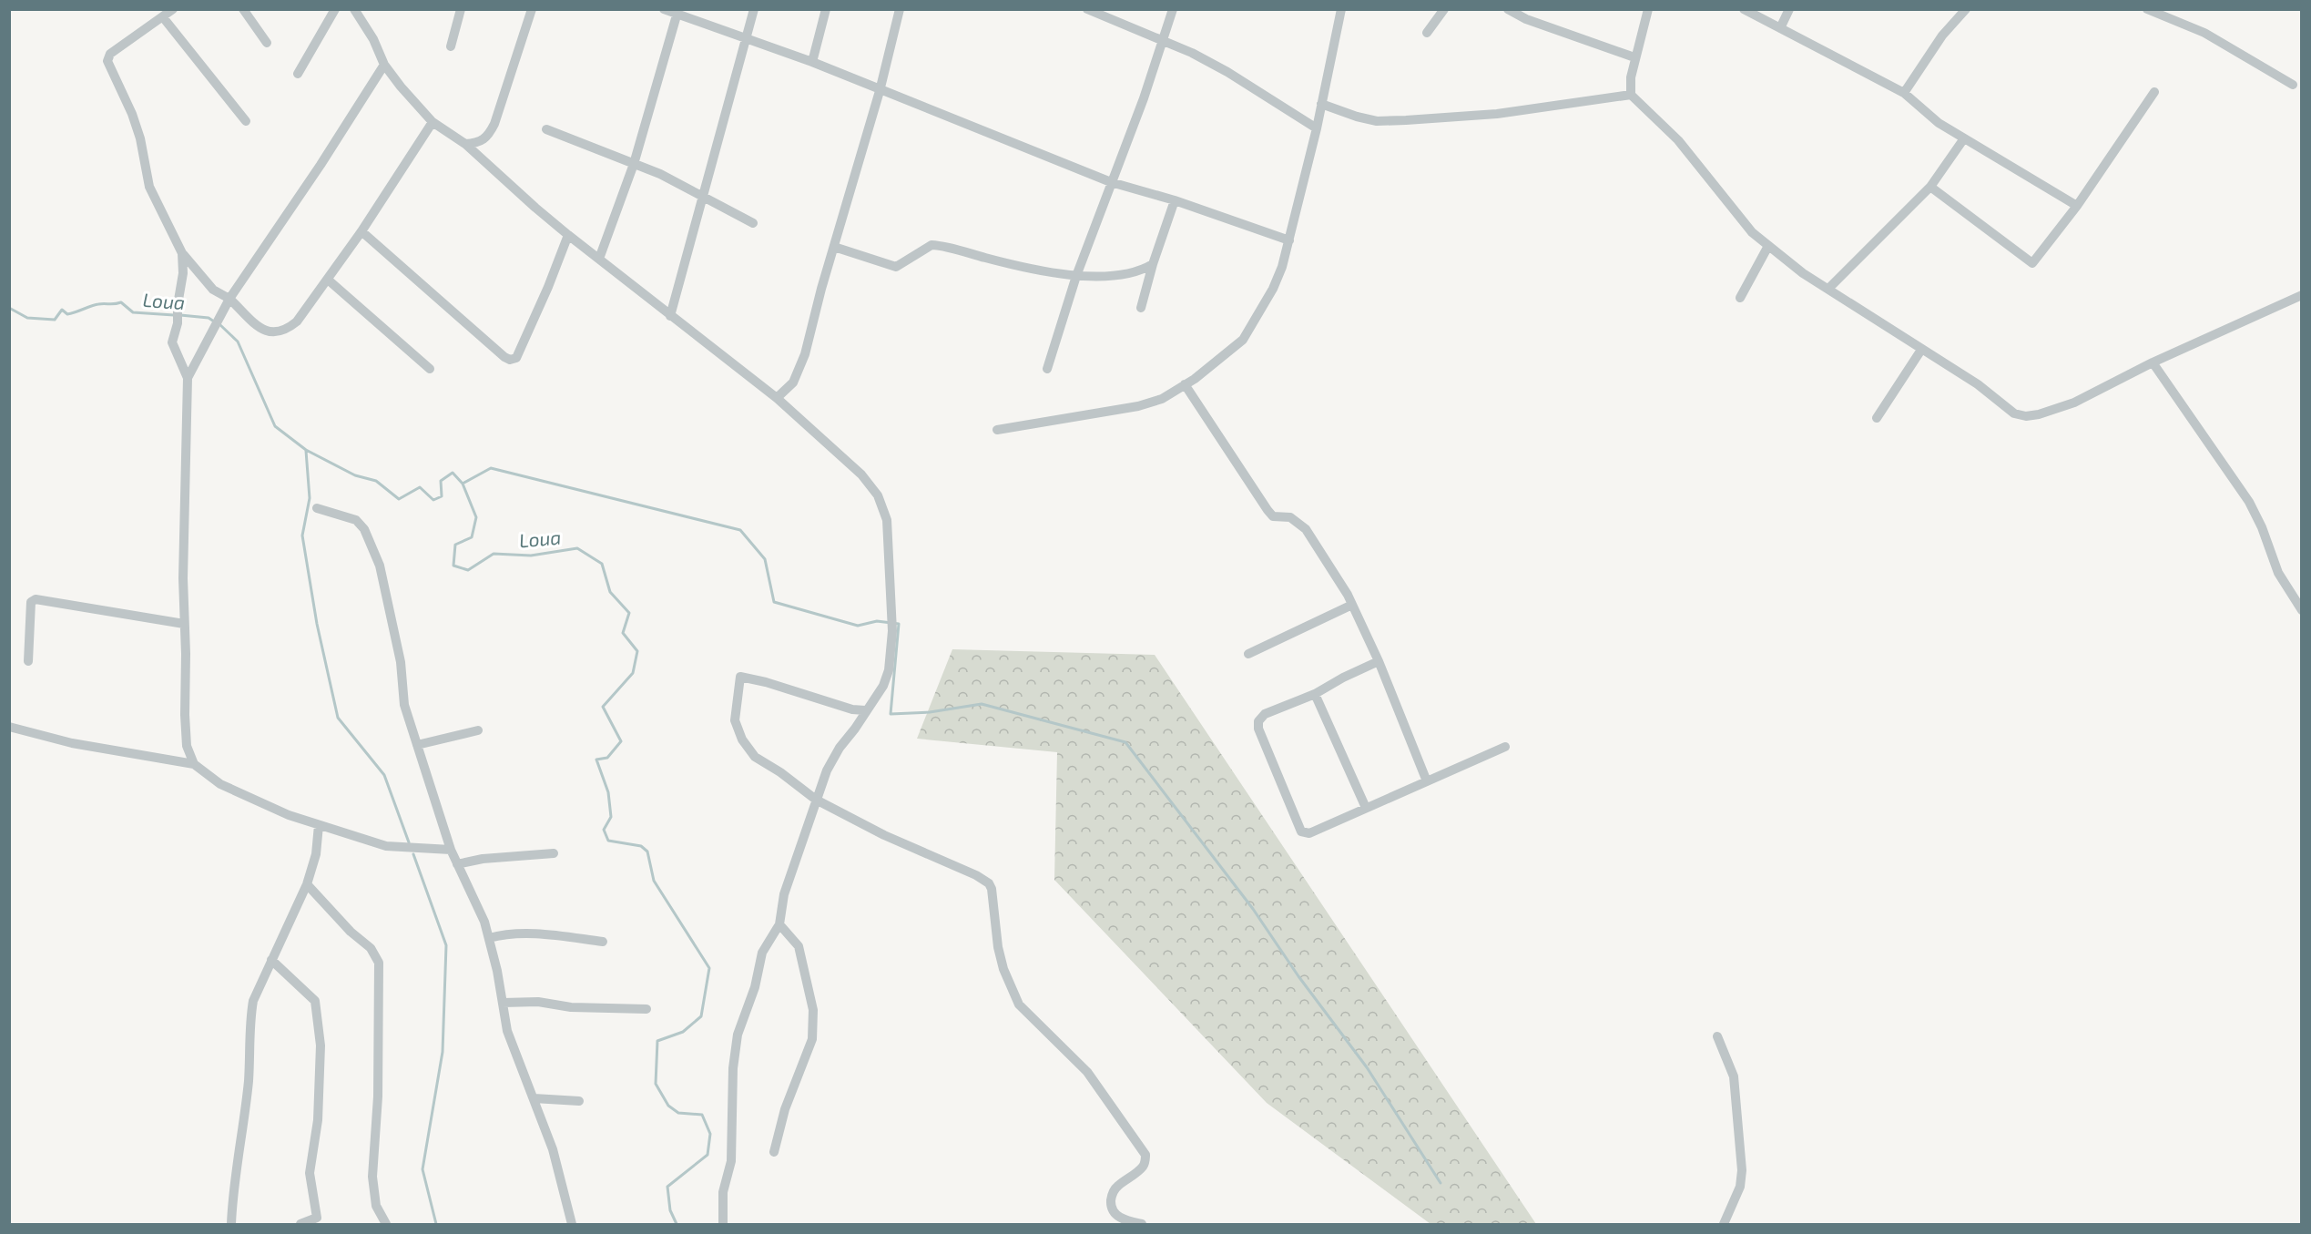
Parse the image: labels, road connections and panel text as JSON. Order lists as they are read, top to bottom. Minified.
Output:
{"water":["Loua"]}
